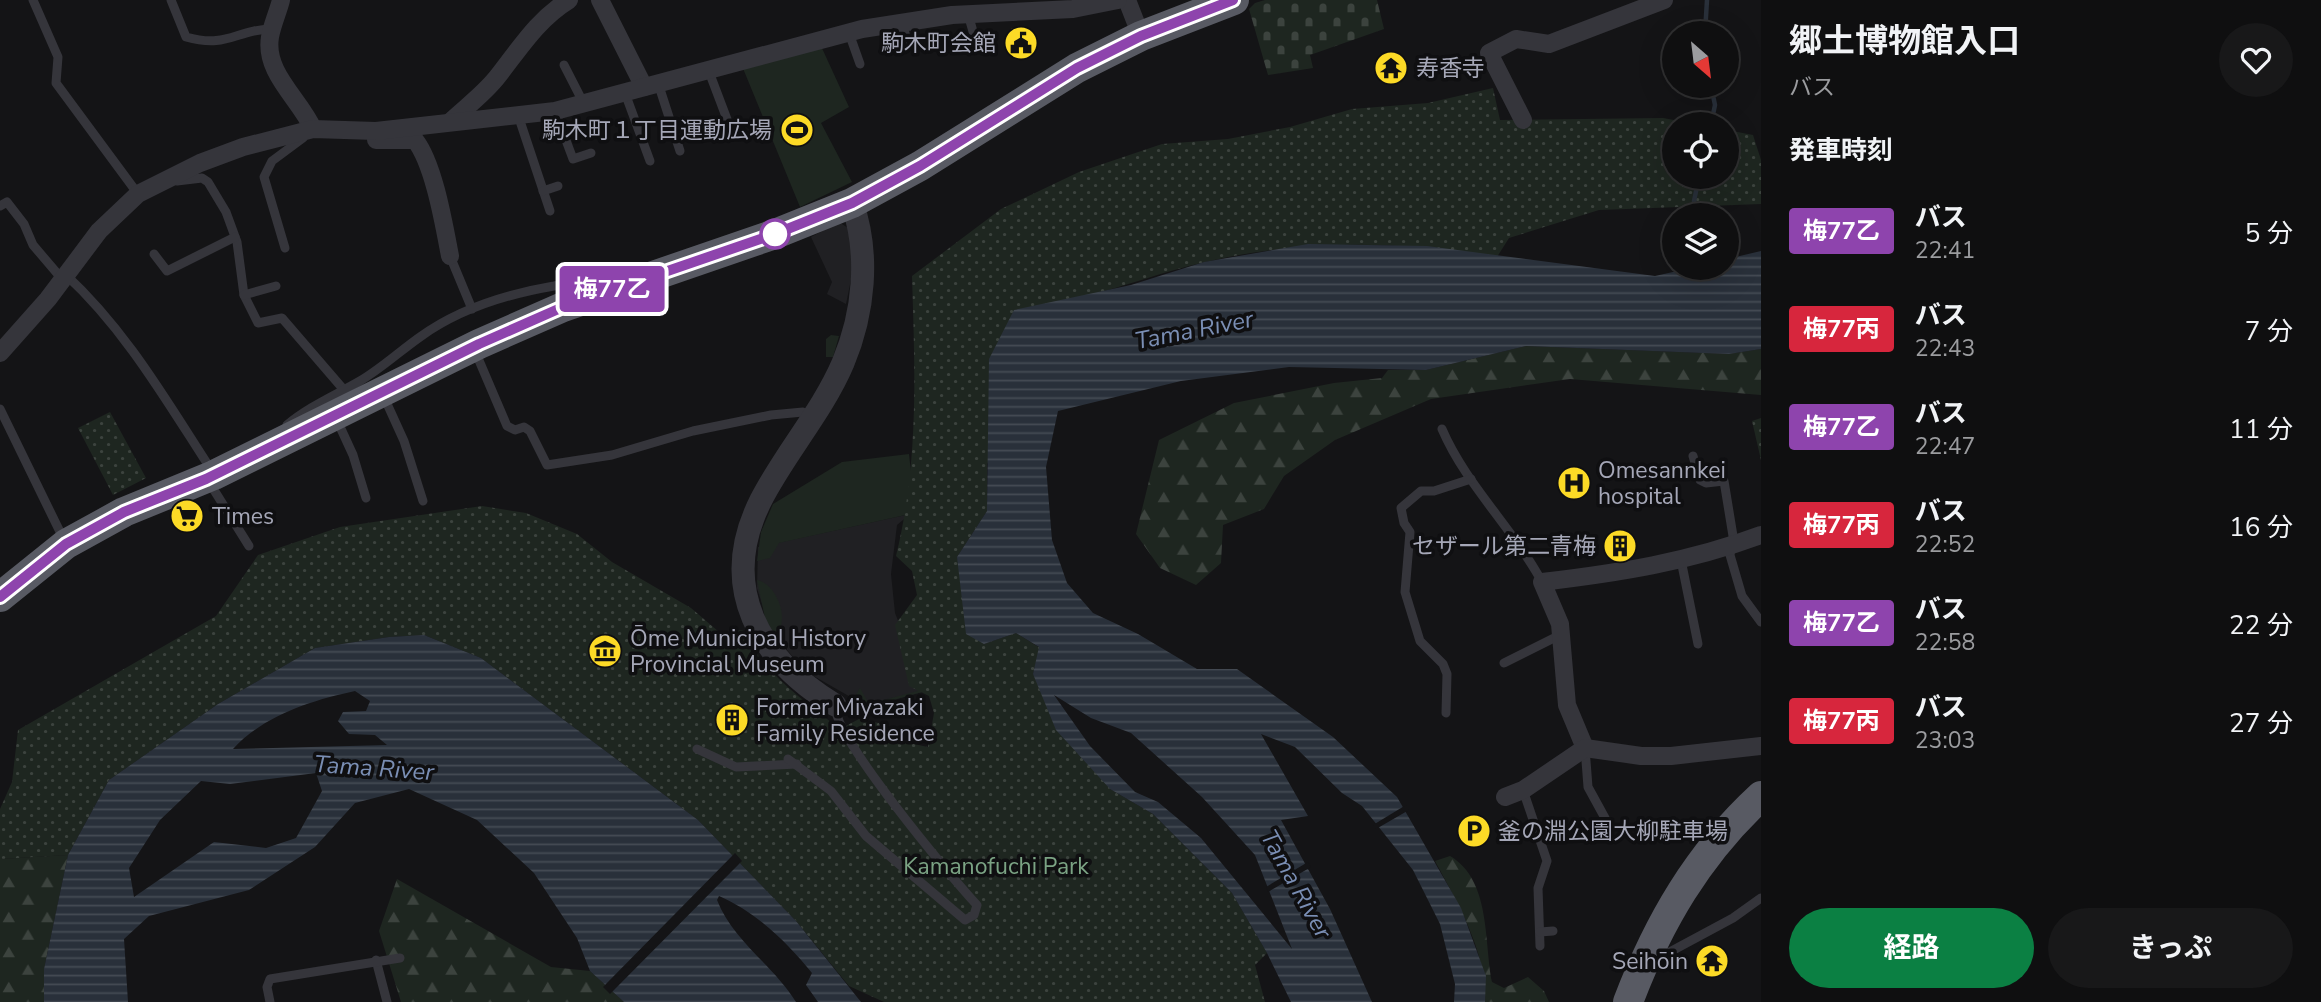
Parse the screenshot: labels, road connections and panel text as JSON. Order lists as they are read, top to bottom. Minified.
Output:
{"water":["Tama River"],"parks":["Kamanofuchi Park"],"places":{"public building":["駒木町会館"],"temple":["寿香寺","Seihōin"],"sports":["駒木町１丁目運動広場"],"hospital":["Omesannkei hospital"],"supermarket":["Times"],"building":["セザール第二青梅","Former Miyazaki Family Residence"],"museum":["Ōme Municipal History Provincial Museum"],"parking":["釜の淵公園大柳駐車場"]},"lines":["bus line 梅77乙"],"north":"bottom right","page":{"on_map":"梅77乙","heading":[["郷土博物館入口","バス"],"発車時刻"],"list":[{"mark":"梅77乙","name":"バス","note":"22:41","value":"5 分"},{"mark":"梅77丙","name":"バス","note":"22:43","value":"7 分"},{"mark":"梅77乙","name":"バス","note":"22:47","value":"11 分"},{"mark":"梅77丙","name":"バス","note":"22:52","value":"16 分"},{"mark":"梅77乙","name":"バス","note":"22:58","value":"22 分"},{"mark":"梅77丙","name":"バス","note":"23:03","value":"27 分"}],"buttons":["経路","きっぷ"]}}
